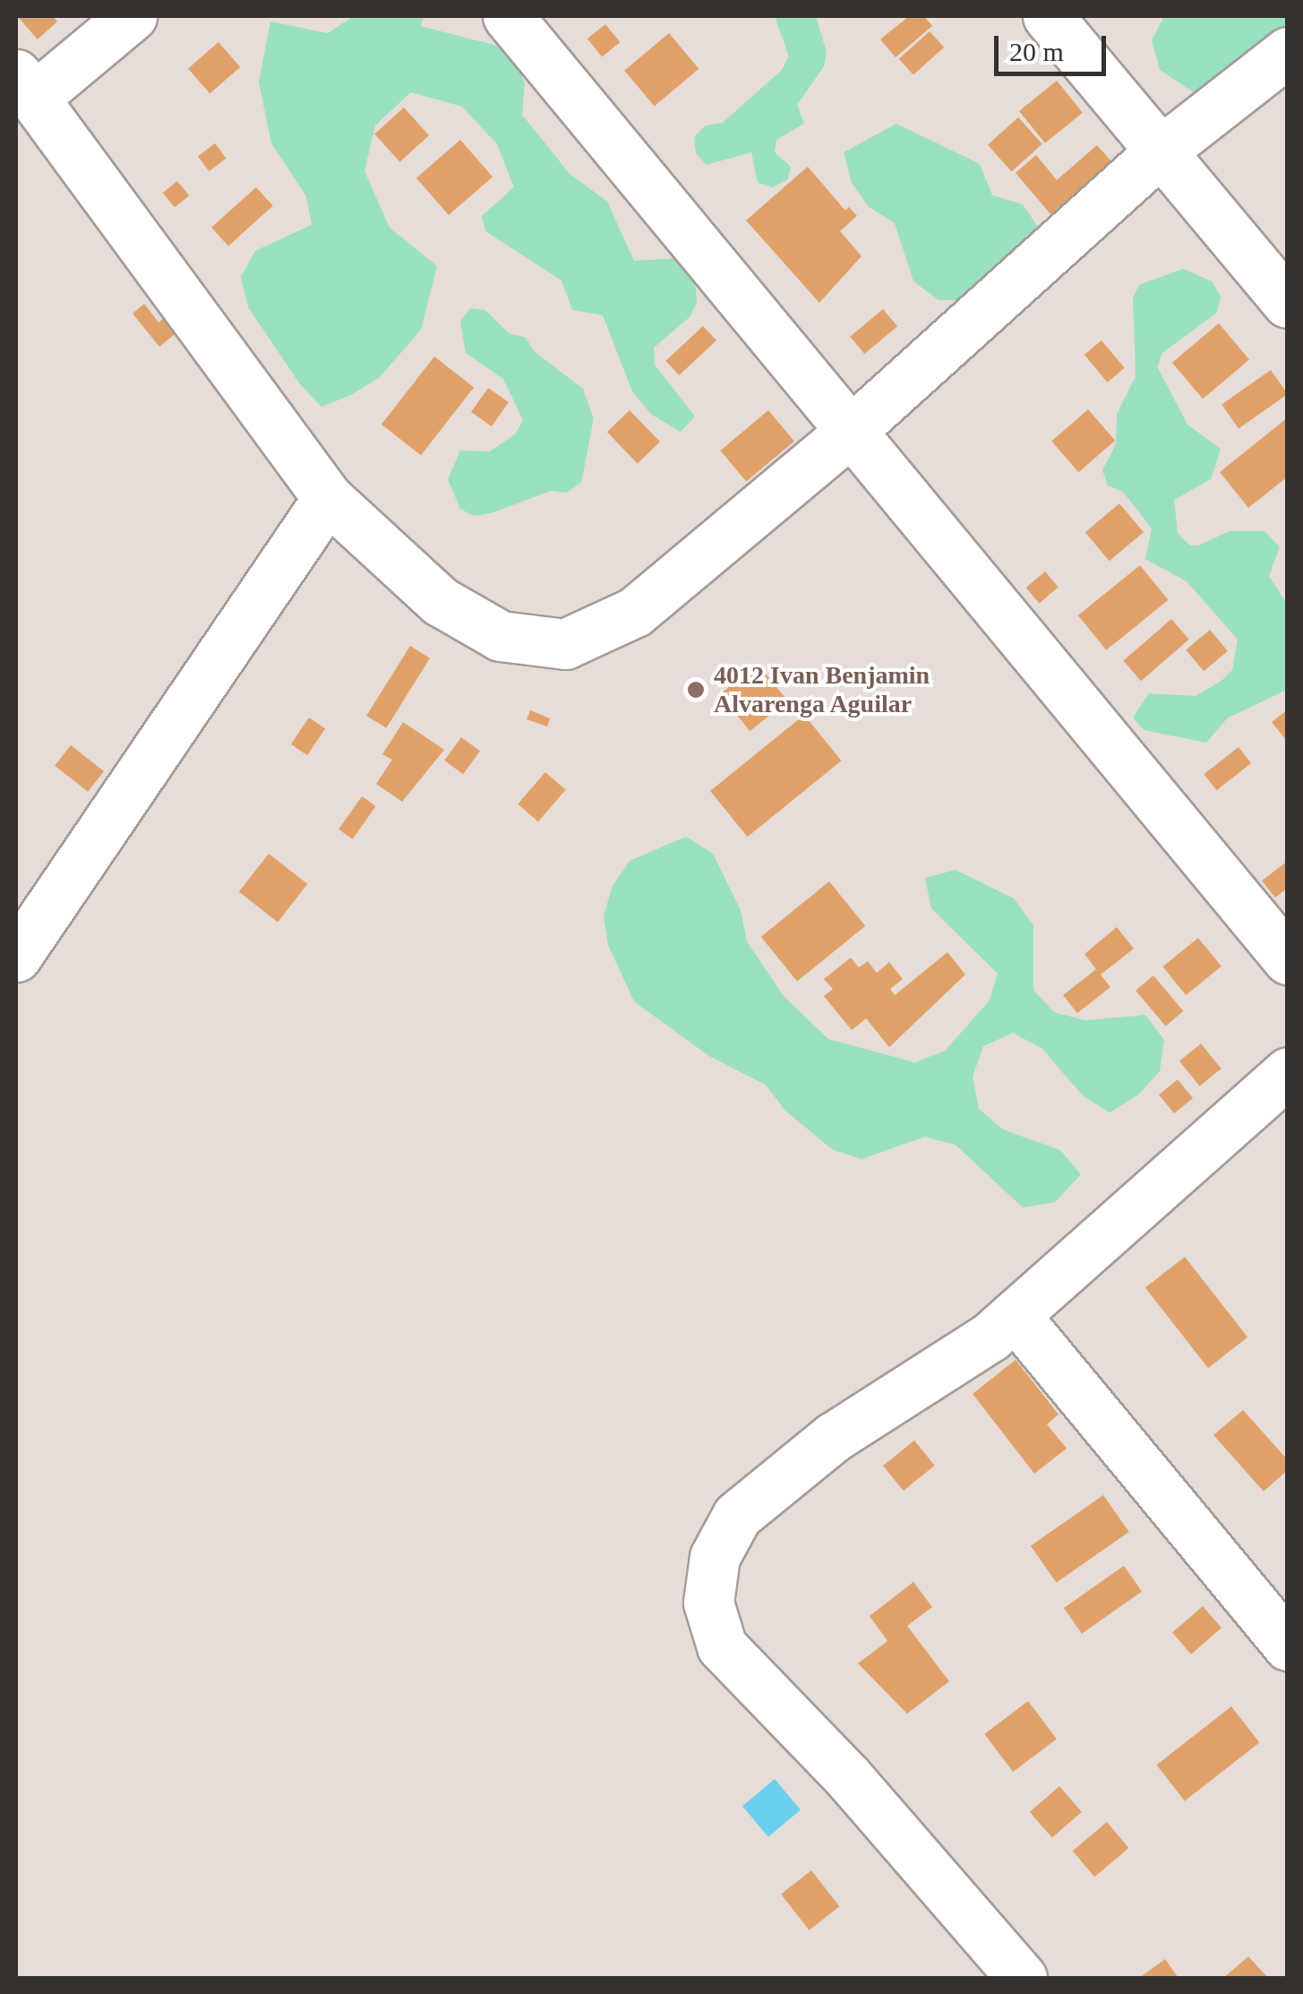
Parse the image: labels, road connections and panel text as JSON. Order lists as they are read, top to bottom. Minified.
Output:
{"places":["4012 Ivan Benjamin Alvarenga Aguilar"],"scale_bar":"20 m"}
